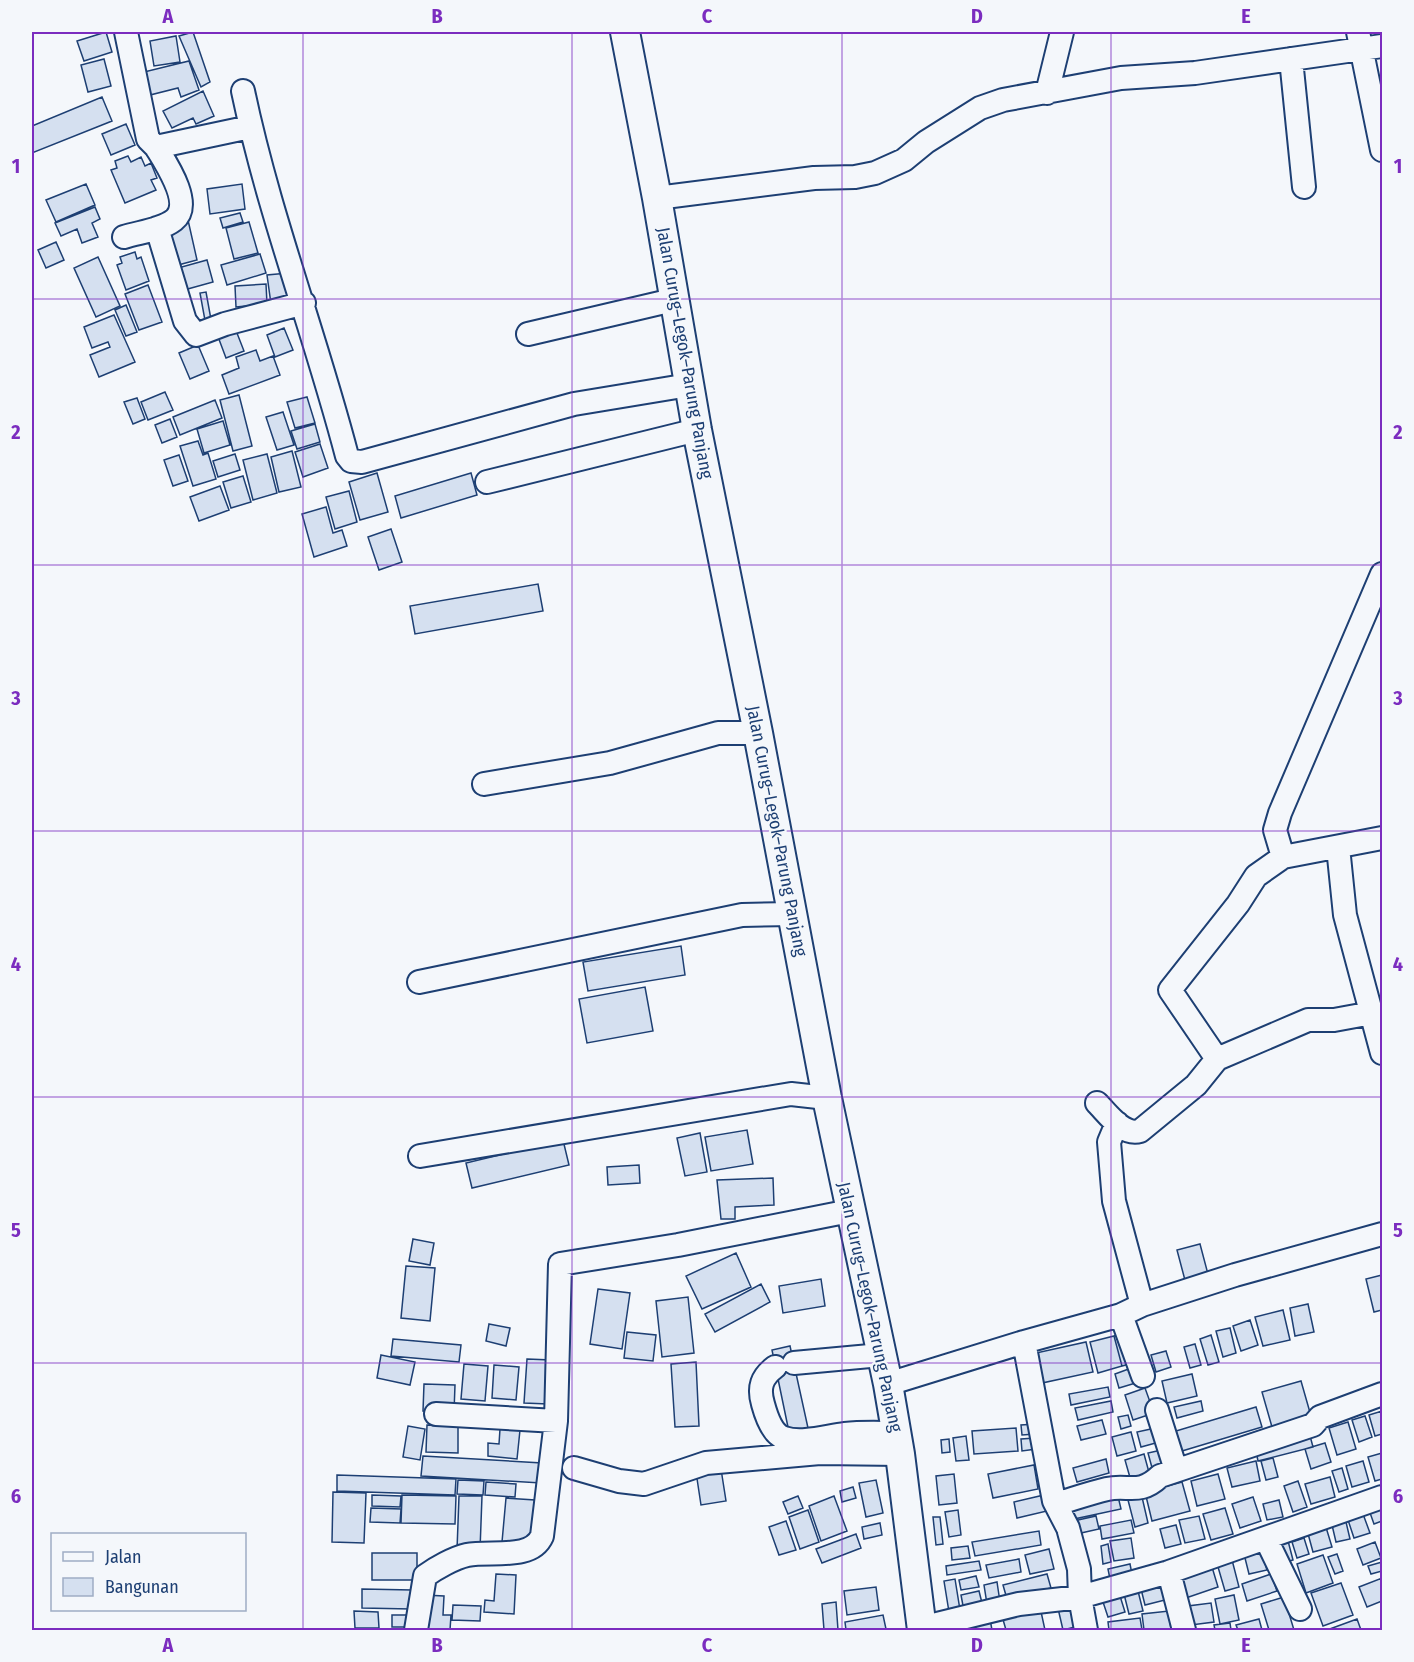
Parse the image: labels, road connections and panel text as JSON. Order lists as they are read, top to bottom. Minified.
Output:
{"streets":{"main road":["Jalan Curug–Legok–Parung Panjang"]},"legend":["Jalan","Bangunan"],"grid":{"columns":["A","B","C","D","E"],"rows":["1","2","3","4","5","6"]}}
